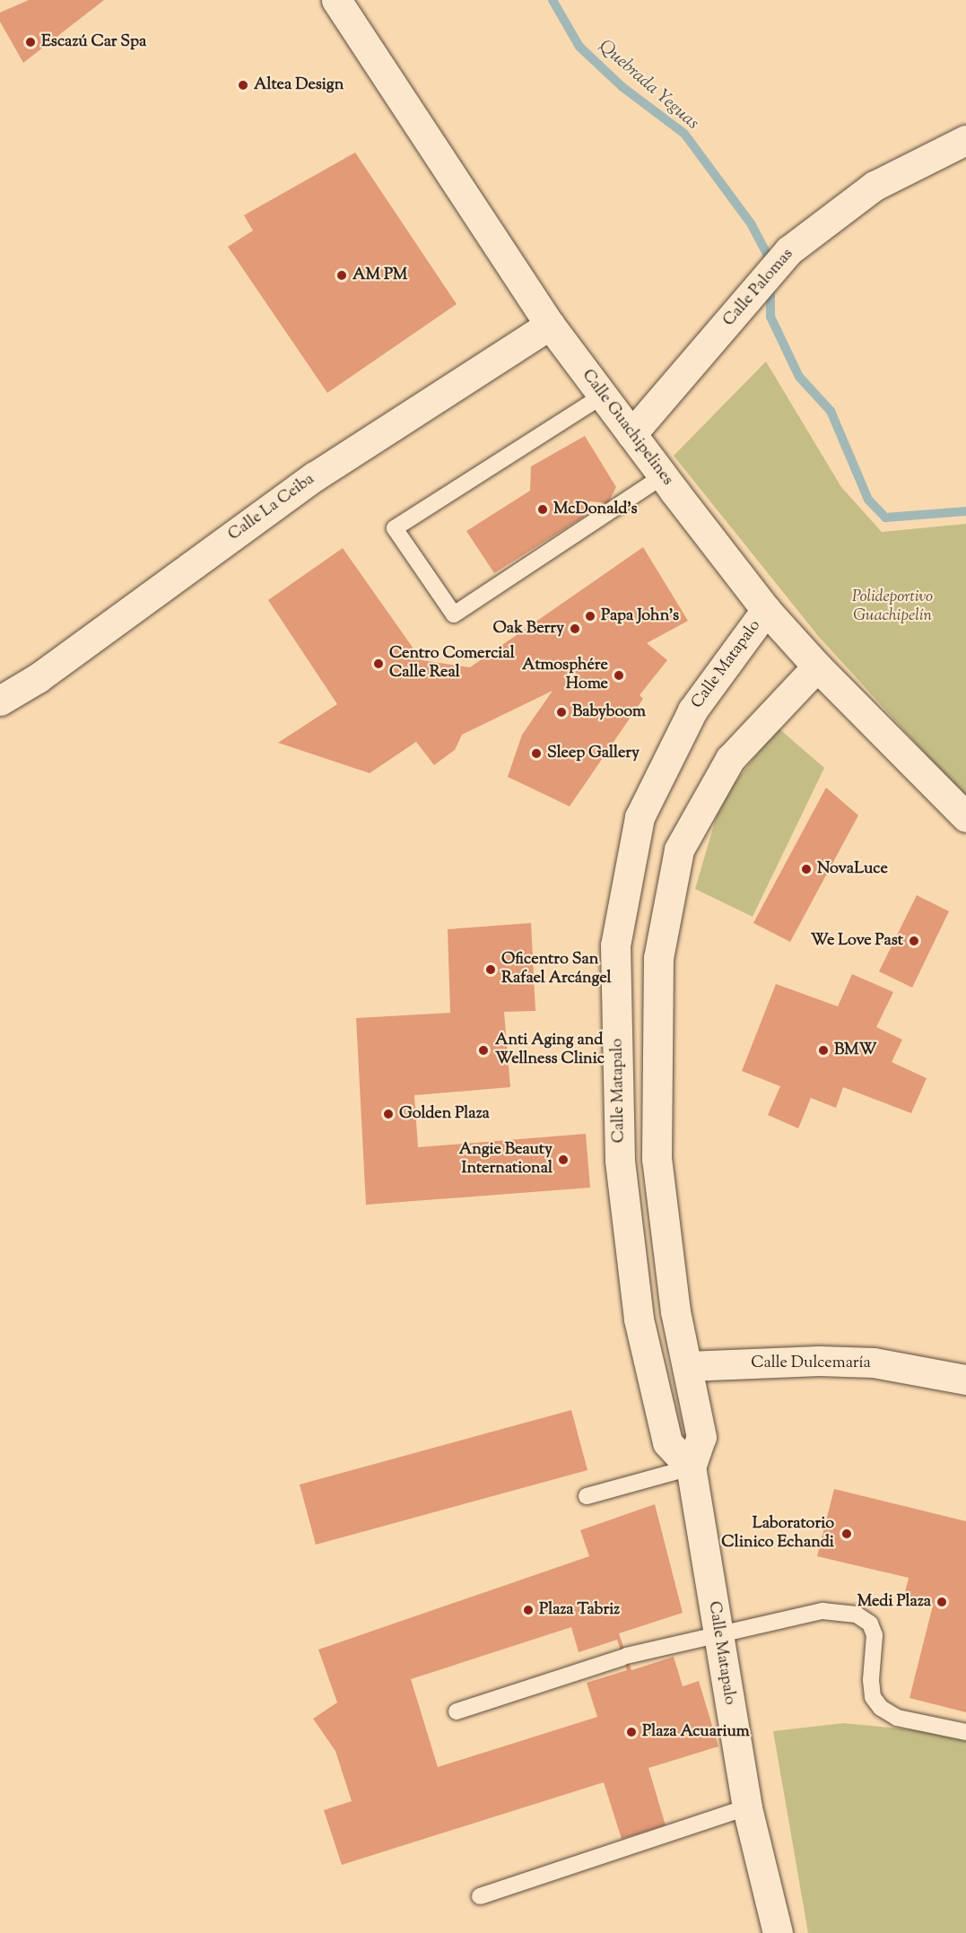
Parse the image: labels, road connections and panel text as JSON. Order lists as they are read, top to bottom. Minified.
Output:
{"streets":{"street":["Calle Palomas","Calle Guachipelines","Calle La Ceiba","Calle Matapalo","Calle Dulcemaría"]},"crossings":[["Calle Palomas","Calle Guachipelines"],["Calle Guachipelines","Calle La Ceiba"],["Calle Guachipelines","Calle Matapalo"],["Calle Matapalo","Calle Dulcemaría"]],"water":["Quebrada Yeguas"],"parks":["Polideportivo Guachipelín"],"places":["Escazú Car Spa","Altea Design","AM PM","McDonald's","Papa John's","Oak Berry","Centro Comercial Calle Real","Atmosphére Home","Babyboom","Sleep Gallery","NovaLuce","We Love Past","Oficentro San Rafael Arcángel","Anti Aging and Wellness Clinic","BMW","Golden Plaza","Angie Beauty International","Laboratorio Clinico Echandi","Medi Plaza","Plaza Tabriz","Plaza Acuarium"]}
